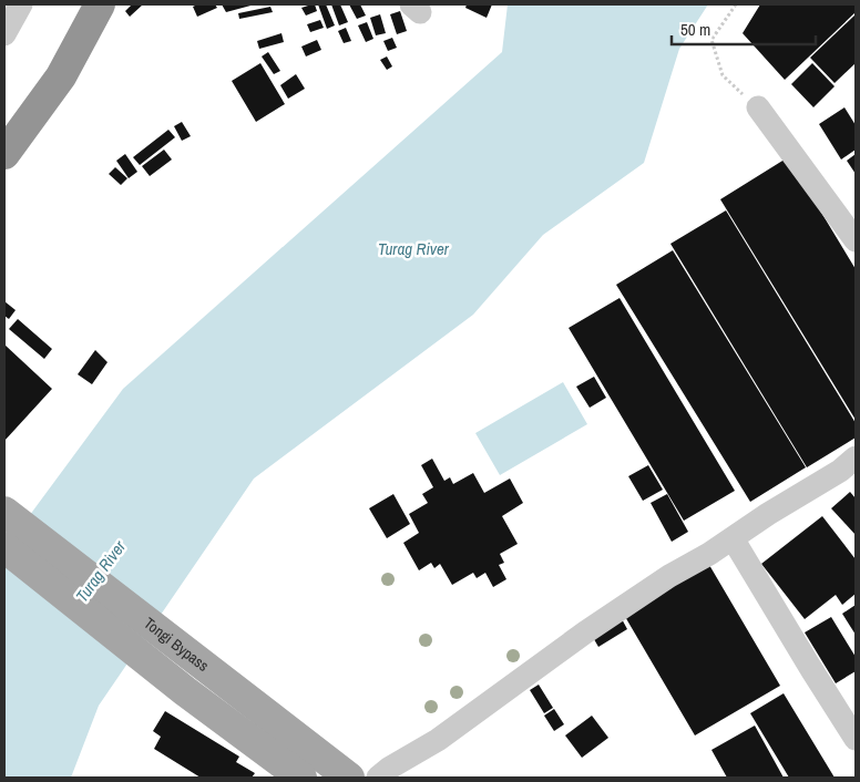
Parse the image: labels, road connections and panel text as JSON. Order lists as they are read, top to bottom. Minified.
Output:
{"streets":{"main road":["Tongi Bypass"]},"water":["Turag River"],"scale_bar":"50 m"}
